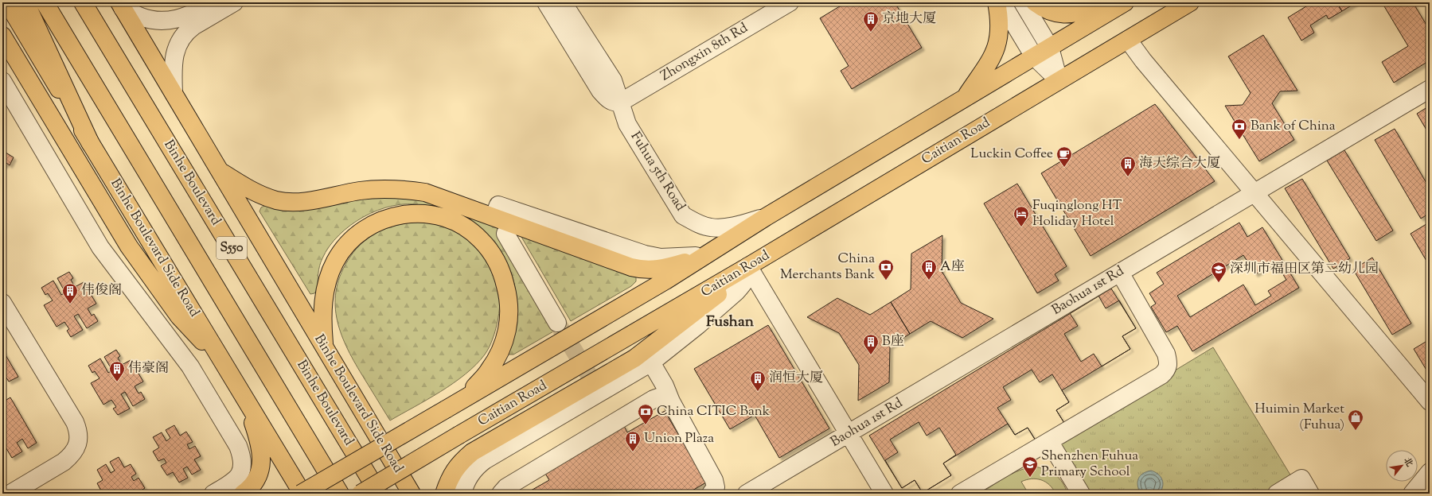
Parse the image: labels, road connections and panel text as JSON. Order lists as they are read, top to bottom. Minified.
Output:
{"streets":{"main road":["Caitian Road","Binhe Boulevard","Binhe Boulevard Side Road","S550"],"street":["Zhongxin 8th Rd","Fuhua 5th Road","Baohua 1st Rd"]},"crossings":[["Zhongxin 8th Rd","Fuhua 5th Road"]],"districts":["Fushan"],"places":{"building":["京地大厦","海天综合大厦","A座","伟俊阁","B座","伟豪阁","润恒大厦","Union Plaza"],"bank":["Bank of China","China Merchants Bank","China CITIC Bank"],"cafe":["Luckin Coffee"],"hotel":["Fuqinglong HT Holiday Hotel"],"school or university":["深圳市福田区第二幼儿园","Shenzhen Fuhua Primary School"],"shop":["Huimin Market (Fuhua)"]},"north":"top right"}
